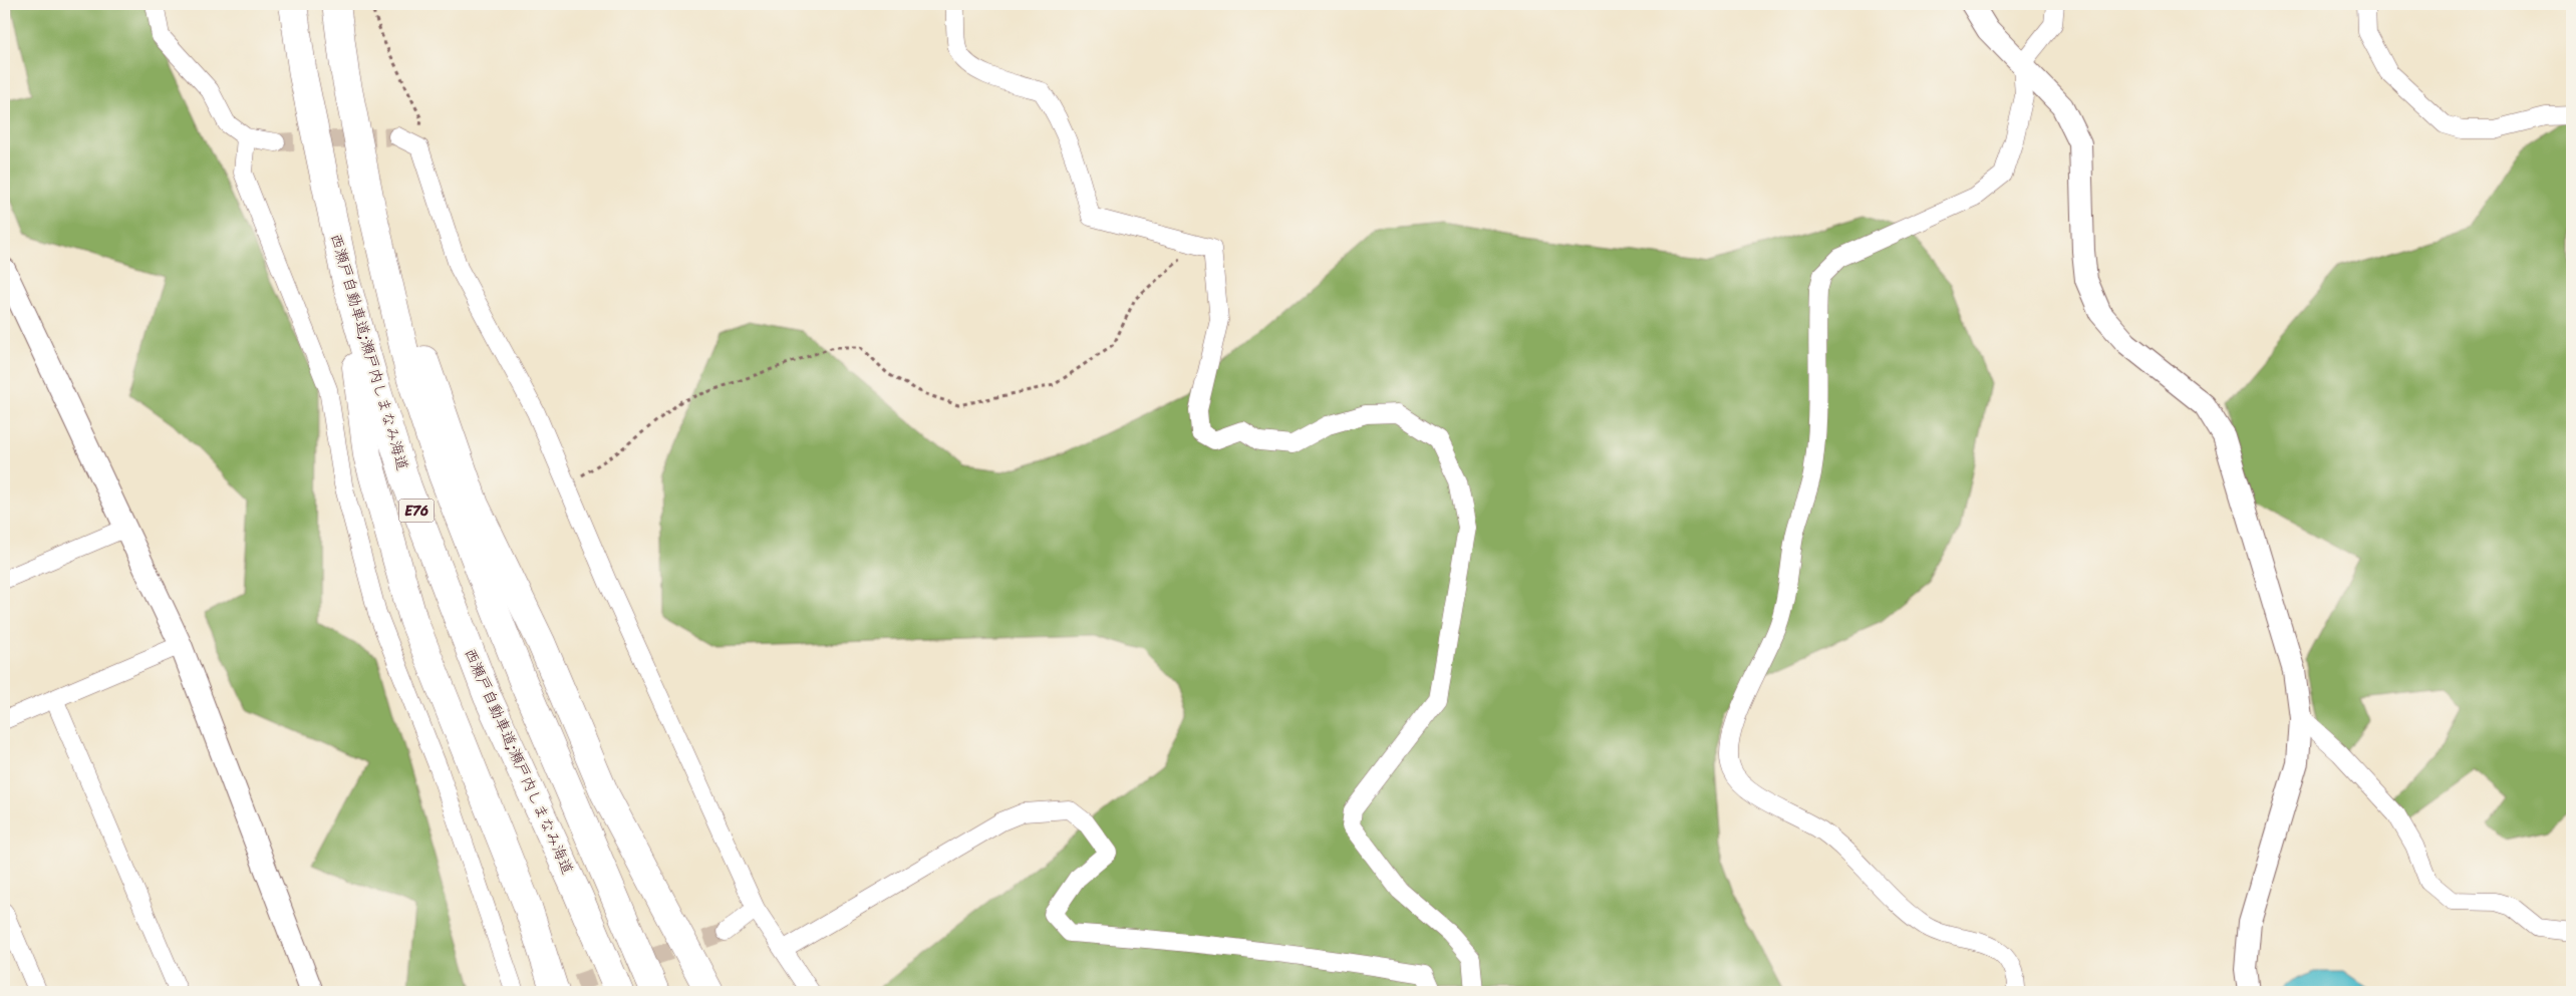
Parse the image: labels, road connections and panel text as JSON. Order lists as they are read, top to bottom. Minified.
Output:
{"streets":{"highway":["西瀬戸自動車道;瀬戸内しまなみ海道","E76"]}}
